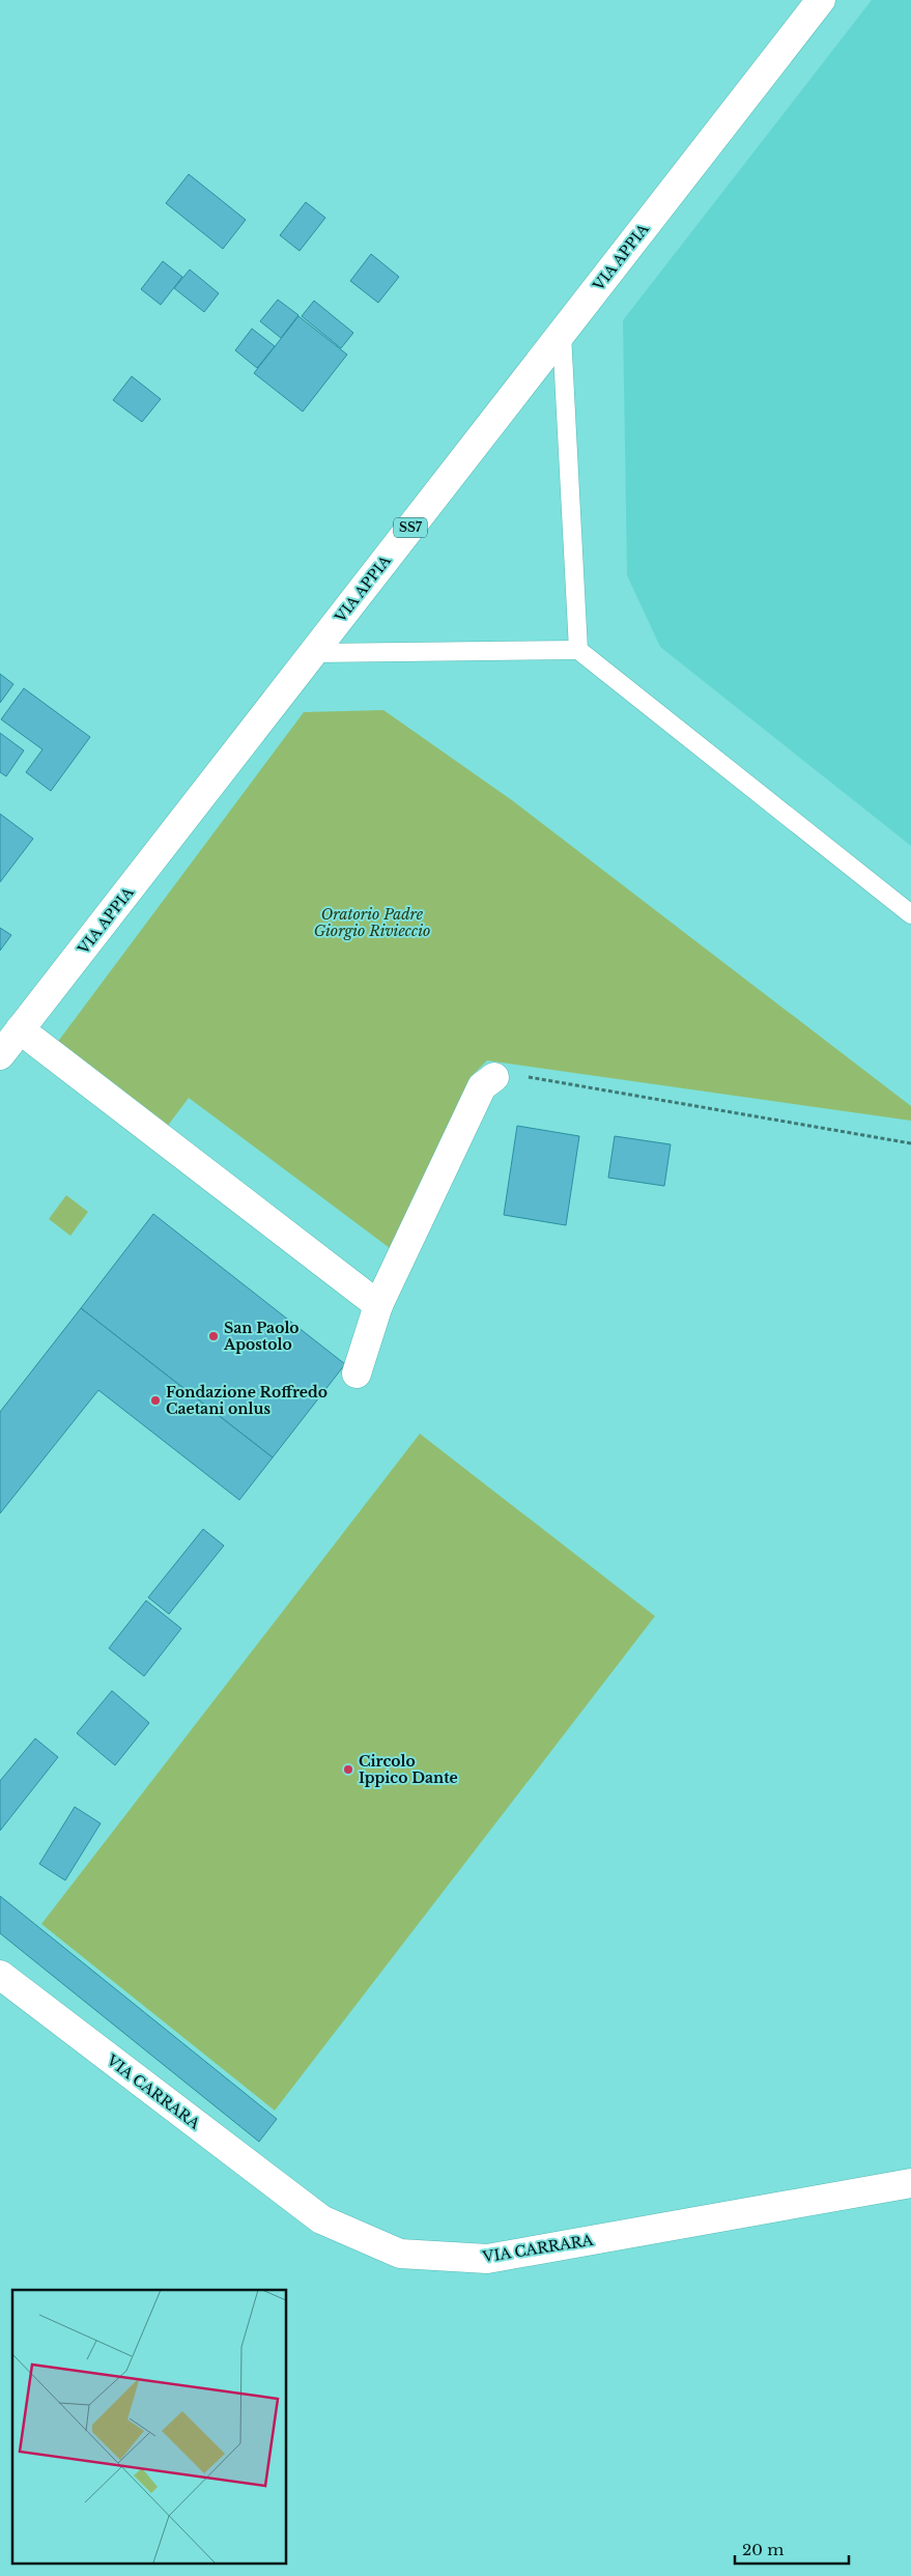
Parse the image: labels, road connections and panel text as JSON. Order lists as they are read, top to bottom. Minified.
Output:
{"streets":{"street":["VIA APPIA","SS7","VIA CARRARA"]},"parks":["Oratorio Padre Giorgio Rivieccio"],"places":["San Paolo Apostolo","Fondazione Roffredo Caetani onlus","Circolo Ippico Dante"],"scale_bar":"20 m"}
